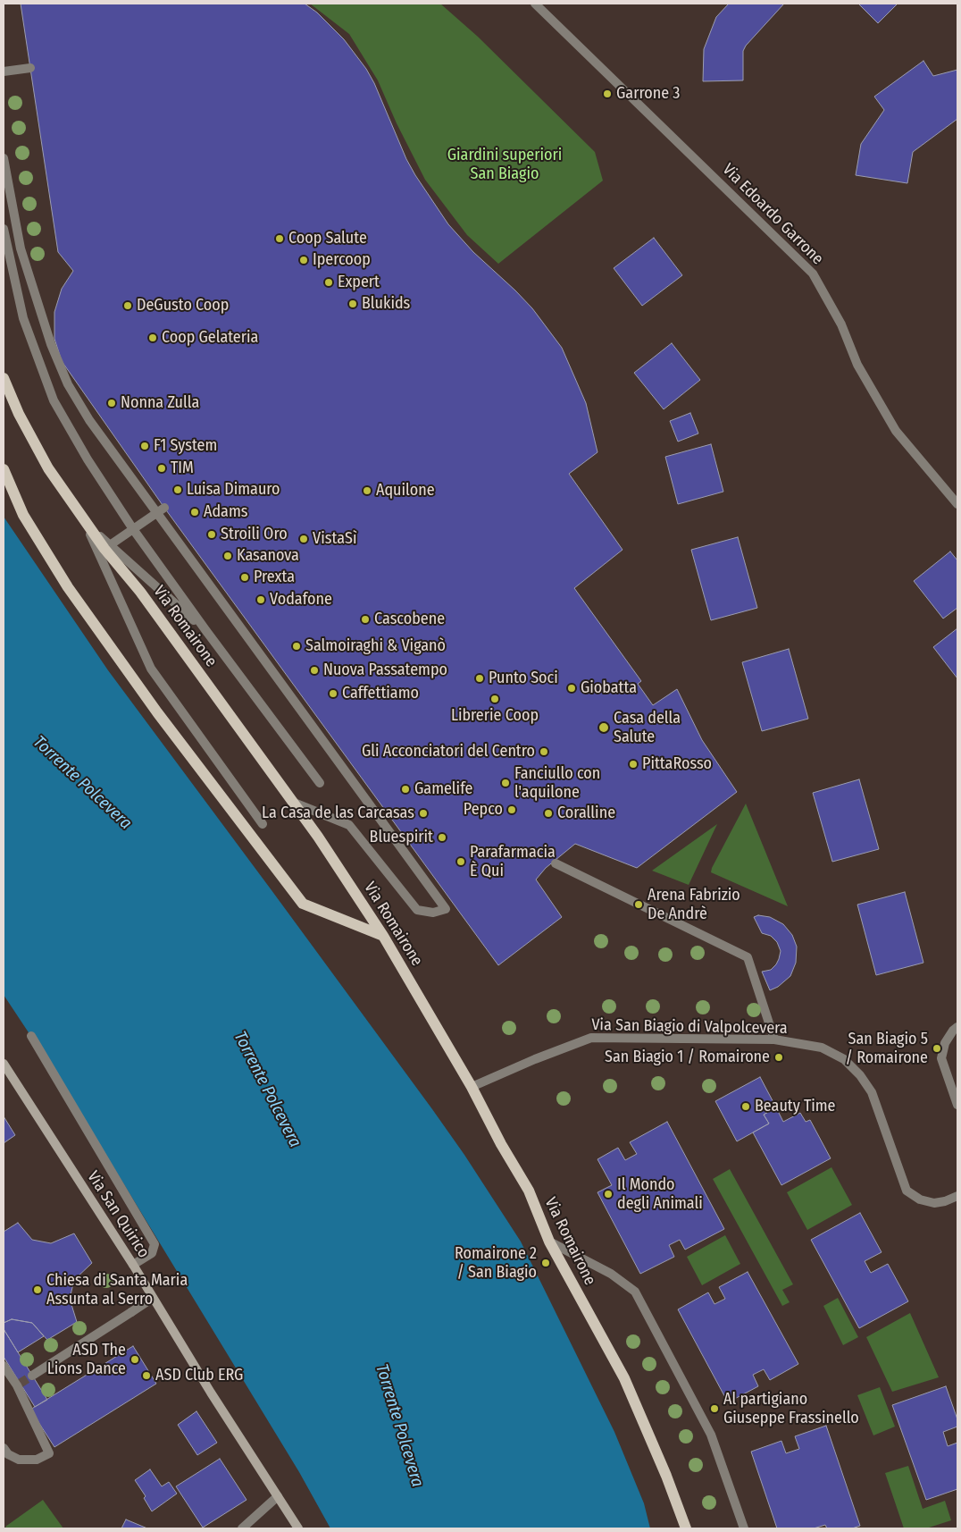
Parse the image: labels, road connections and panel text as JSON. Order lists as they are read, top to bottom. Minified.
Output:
{"streets":{"main road":["Via Romairone","Via San Quirico"],"street":["Via Edoardo Garrone","Via San Biagio di Valpolcevera"]},"crossings":[["Via Romairone","Via San Biagio di Valpolcevera"]],"water":["Torrente Polcevera"],"parks":["Giardini superiori San Biagio"],"places":["Garrone 3","Coop Salute","Ipercoop","Expert","Blukids","DeGusto Coop","Coop Gelateria","Nonna Zulla","F1 System","TIM","Luisa Dimauro","Aquilone","Adams","Stroili Oro","VistaSì","Kasanova","Prexta","Vodafone","Cascobene","Salmoiraghi & Viganò","Nuova Passatempo","Punto Soci","Giobatta","Caffettiamo","Librerie Coop","Casa della Salute","Gli Acconciatori del Centro","PittaRosso","Fanciullo con l'aquilone","Gamelife","Pepco","La Casa de las Carcasas","Coralline","Bluespirit","Parafarmacia È Qui","Arena Fabrizio De Andrè","San Biagio 5 / Romairone","San Biagio 1 / Romairone","Beauty Time","Il Mondo degli Animali","Romairone 2 / San Biagio","Chiesa di Santa Maria Assunta al Serro","ASD The Lions Dance","ASD Club ERG","Al partigiano Giuseppe Frassinello"]}
